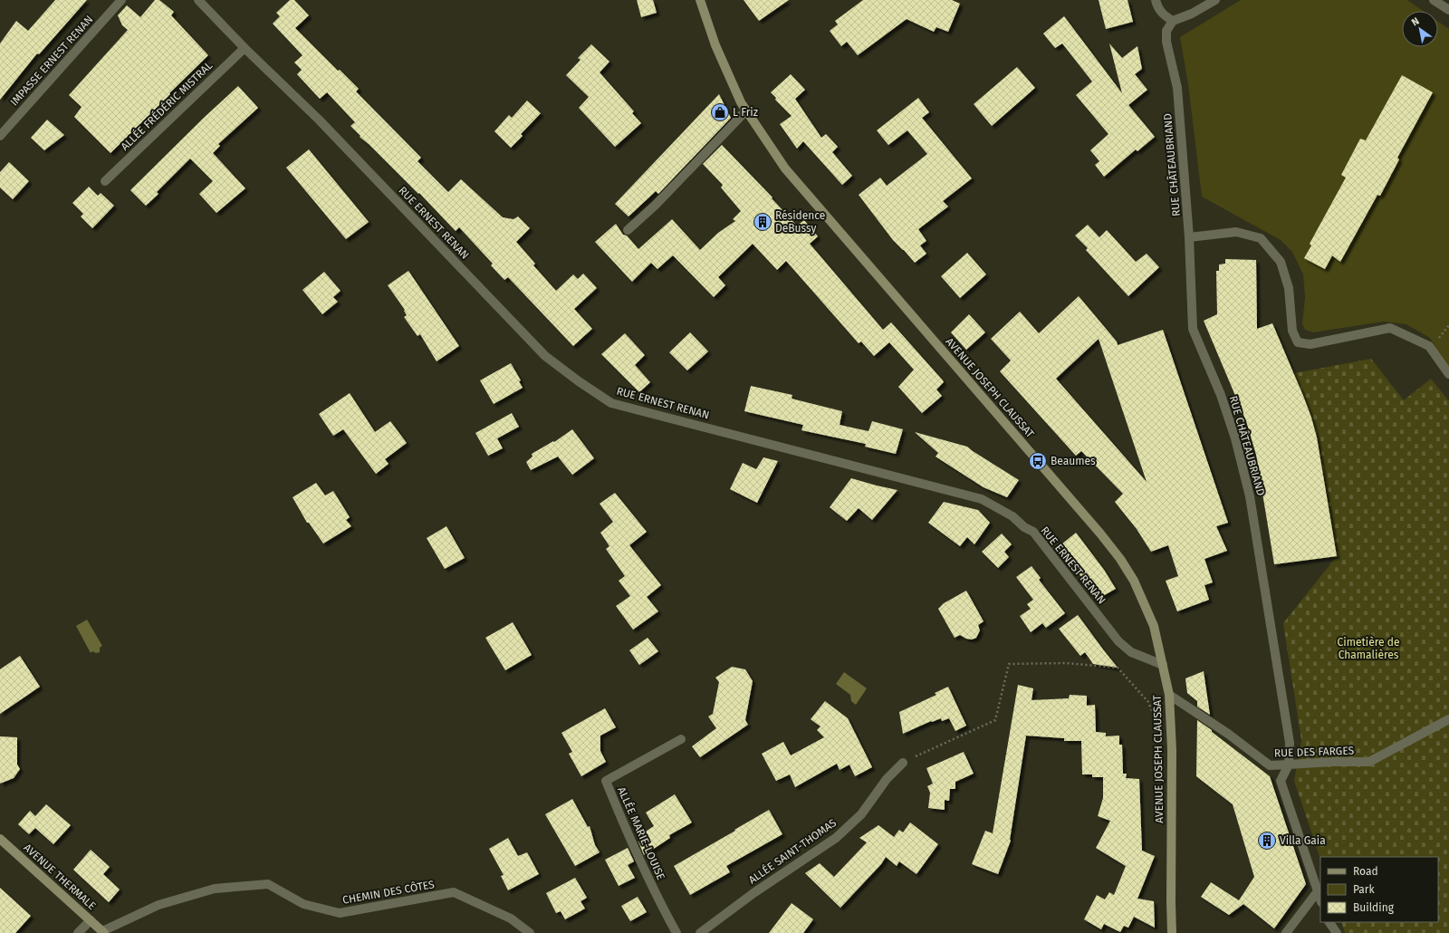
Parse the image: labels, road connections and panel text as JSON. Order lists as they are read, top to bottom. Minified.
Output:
{"streets":{"main road":["AVENUE JOSEPH CLAUSSAT","AVENUE THERMALE"],"street":["IMPASSE ERNEST RENAN","ALLÉE FRÉDÉRIC MISTRAL","RUE CHÂTEAUBRIAND","RUE ERNEST RENAN","RUE DES FARGES","ALLÉE MARIE-LOUISE","ALLÉE SAINT-THOMAS","CHEMIN DES CÔTES"]},"crossings":[["ALLÉE FRÉDÉRIC MISTRAL","RUE ERNEST RENAN"],["RUE CHÂTEAUBRIAND","RUE DES FARGES"],["RUE ERNEST RENAN","AVENUE JOSEPH CLAUSSAT"],["AVENUE JOSEPH CLAUSSAT","RUE DES FARGES"],["AVENUE THERMALE","CHEMIN DES CÔTES"]],"parks":["Cimetière de Chamalières"],"places":{"shop":["L Friz"],"building":["Résidence DeBussy","Villa Gaia"],"bus stop":["Beaumes"]},"legend":["Road","Park","Building"],"north":"top left"}
